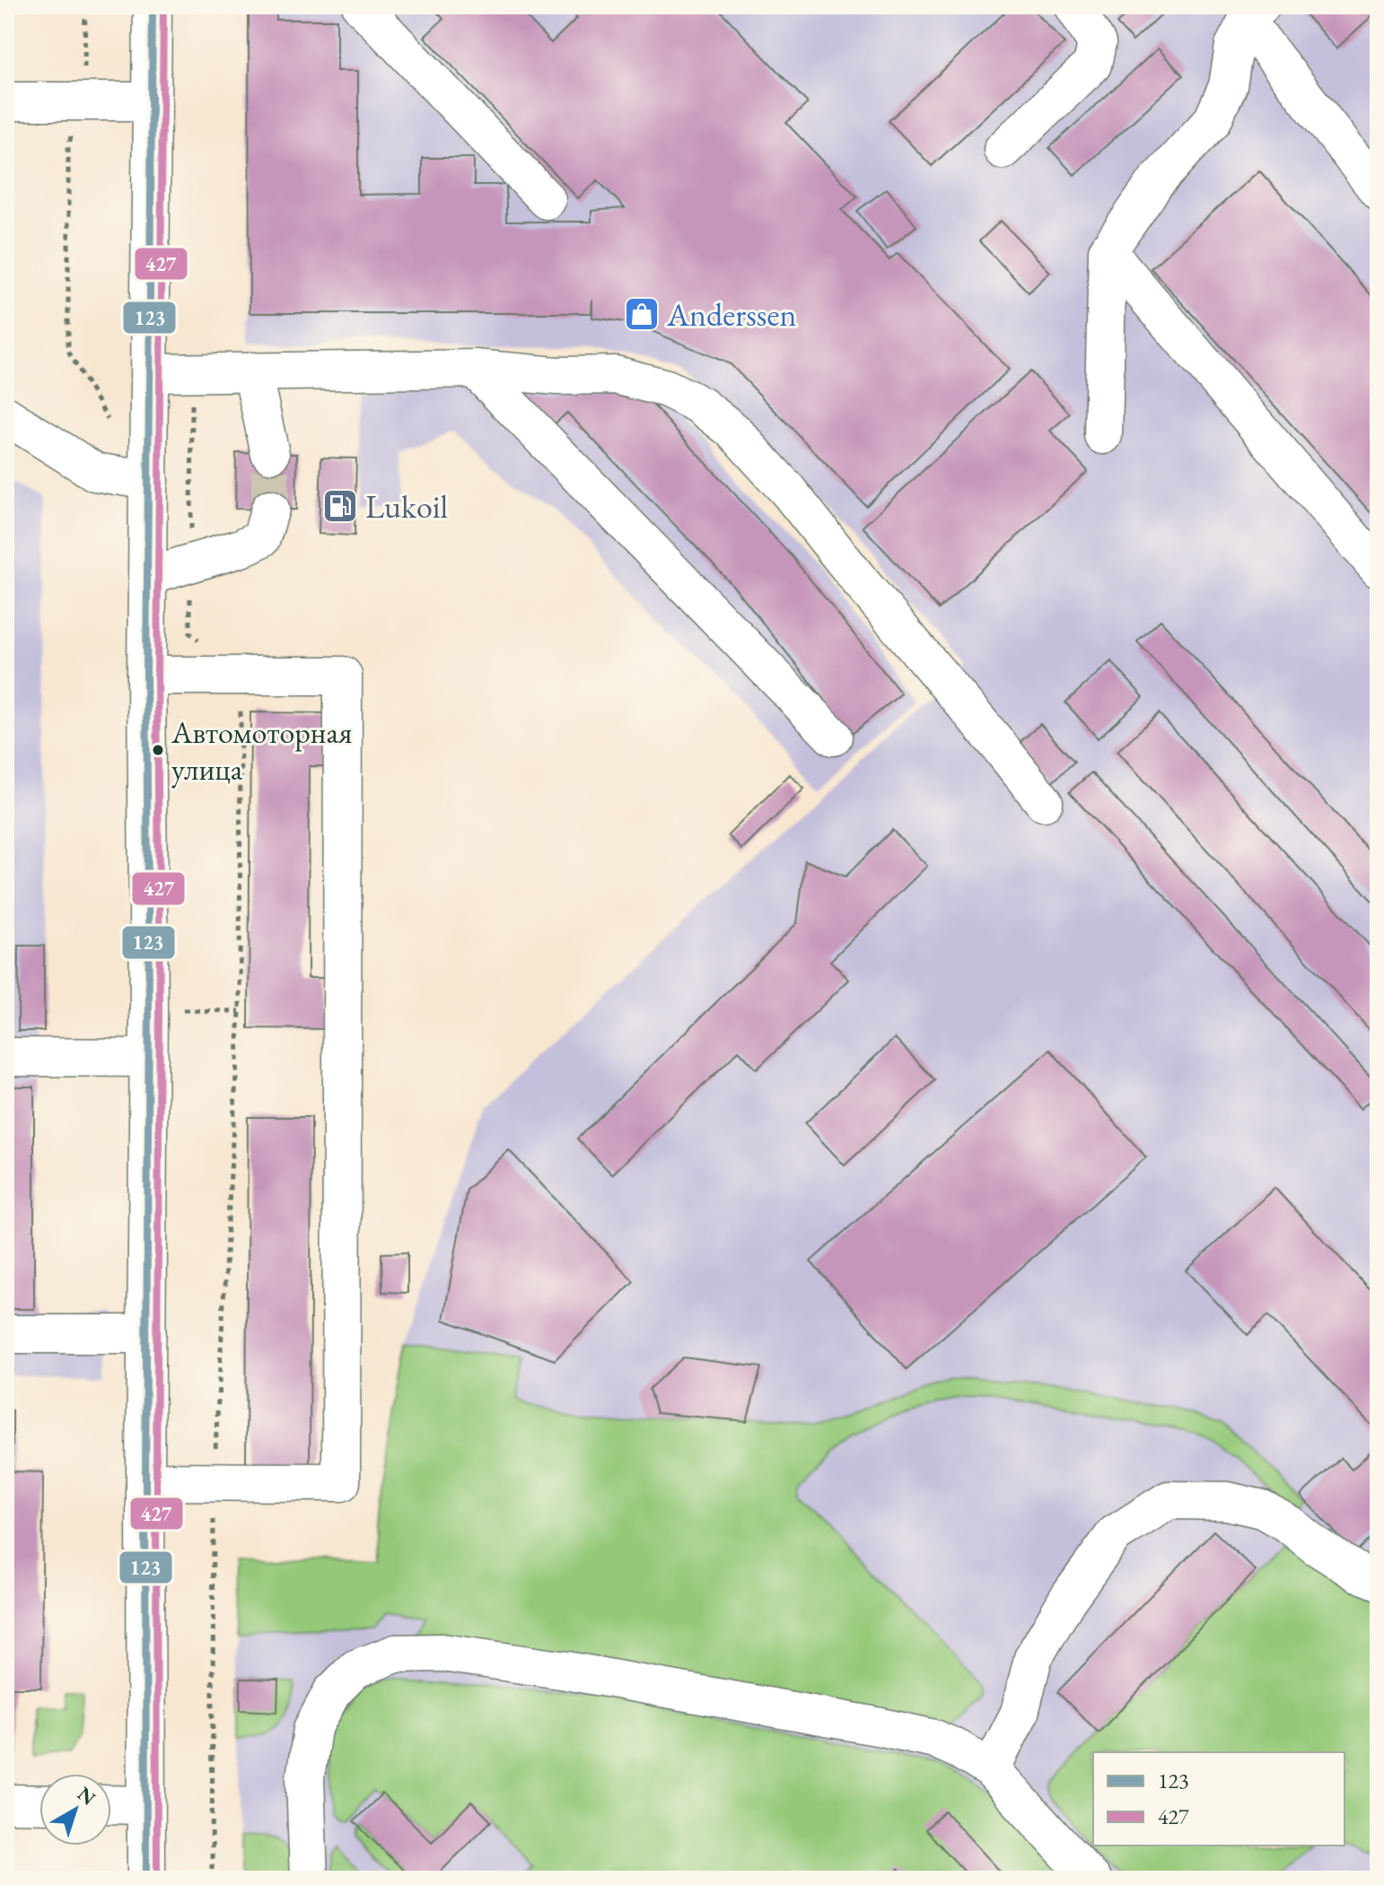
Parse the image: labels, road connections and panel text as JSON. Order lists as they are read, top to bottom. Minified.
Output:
{"places":{"shop":["Anderssen"],"fuel station":["Lukoil"],"other":["Автомоторная улица"]},"lines":["transit line 123","transit line 427"],"legend":["123","427"],"north":"top right"}
